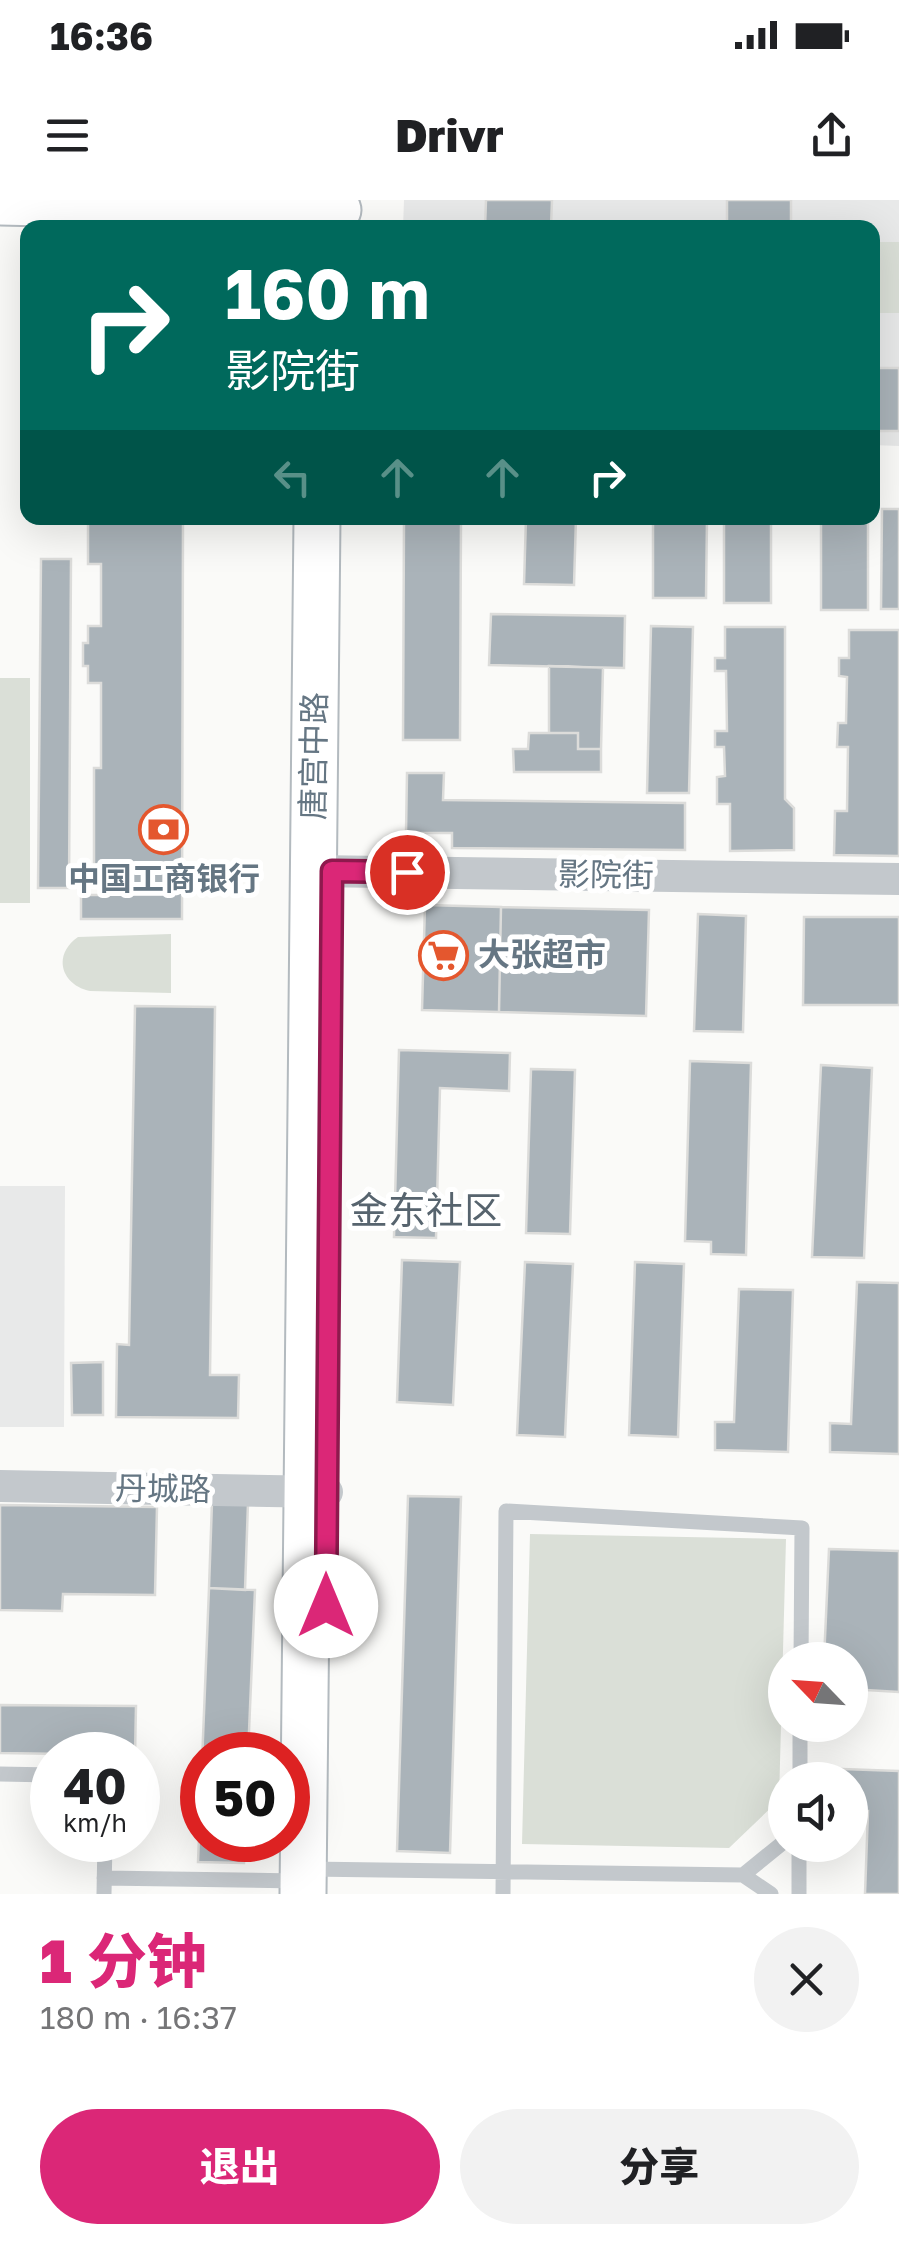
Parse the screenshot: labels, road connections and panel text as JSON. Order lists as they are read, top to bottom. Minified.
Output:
{"streets":{"main road":["唐宫中路"],"street":["影院街","丹城路"]},"crossings":[["唐宫中路","影院街"],["唐宫中路","丹城路"]],"districts":["金东社区"],"places":{"bank":["中国工商银行"],"supermarket":["大张超市"]},"north":"top left","page":{"status":"16:36","header":"Drivr","turn":["160 m","影院街"],"speed":"40 km/h","limit":"50","heading":["1 分钟","180 m · 16:37"],"buttons":["退出","分享"]}}
